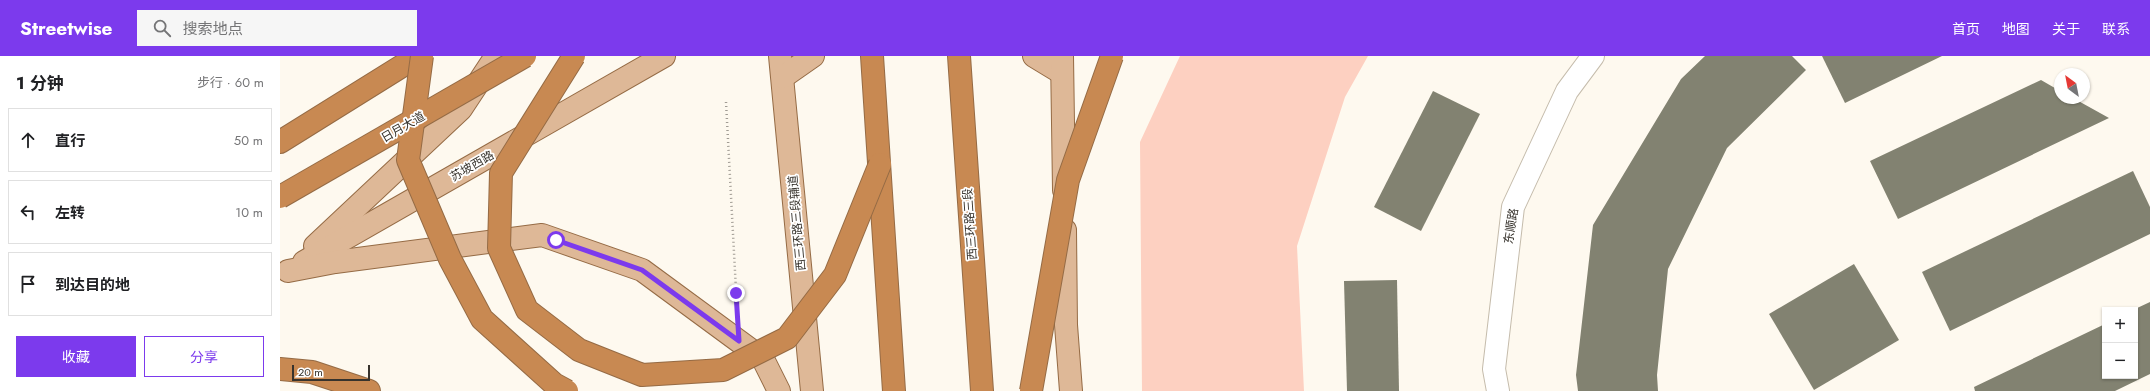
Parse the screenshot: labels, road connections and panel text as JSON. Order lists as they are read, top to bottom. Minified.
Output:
{"streets":{"highway":["日月大道","西三环路三段"],"main road":["苏坡西路","西三环路三段辅道"],"street":["东顺路"]},"scale_bar":"20 m","north":"top left","page":{"header":"Streetwise","search":"搜索地点","nav":["首页","地图","关于","联系"],"heading":["1 分钟","步行 · 60 m"],"list":[["直行","50 m"],["左转","10 m"],"到达目的地"],"map_buttons":["+","−"],"buttons":["收藏","分享"],"scale":"20 m"}}
